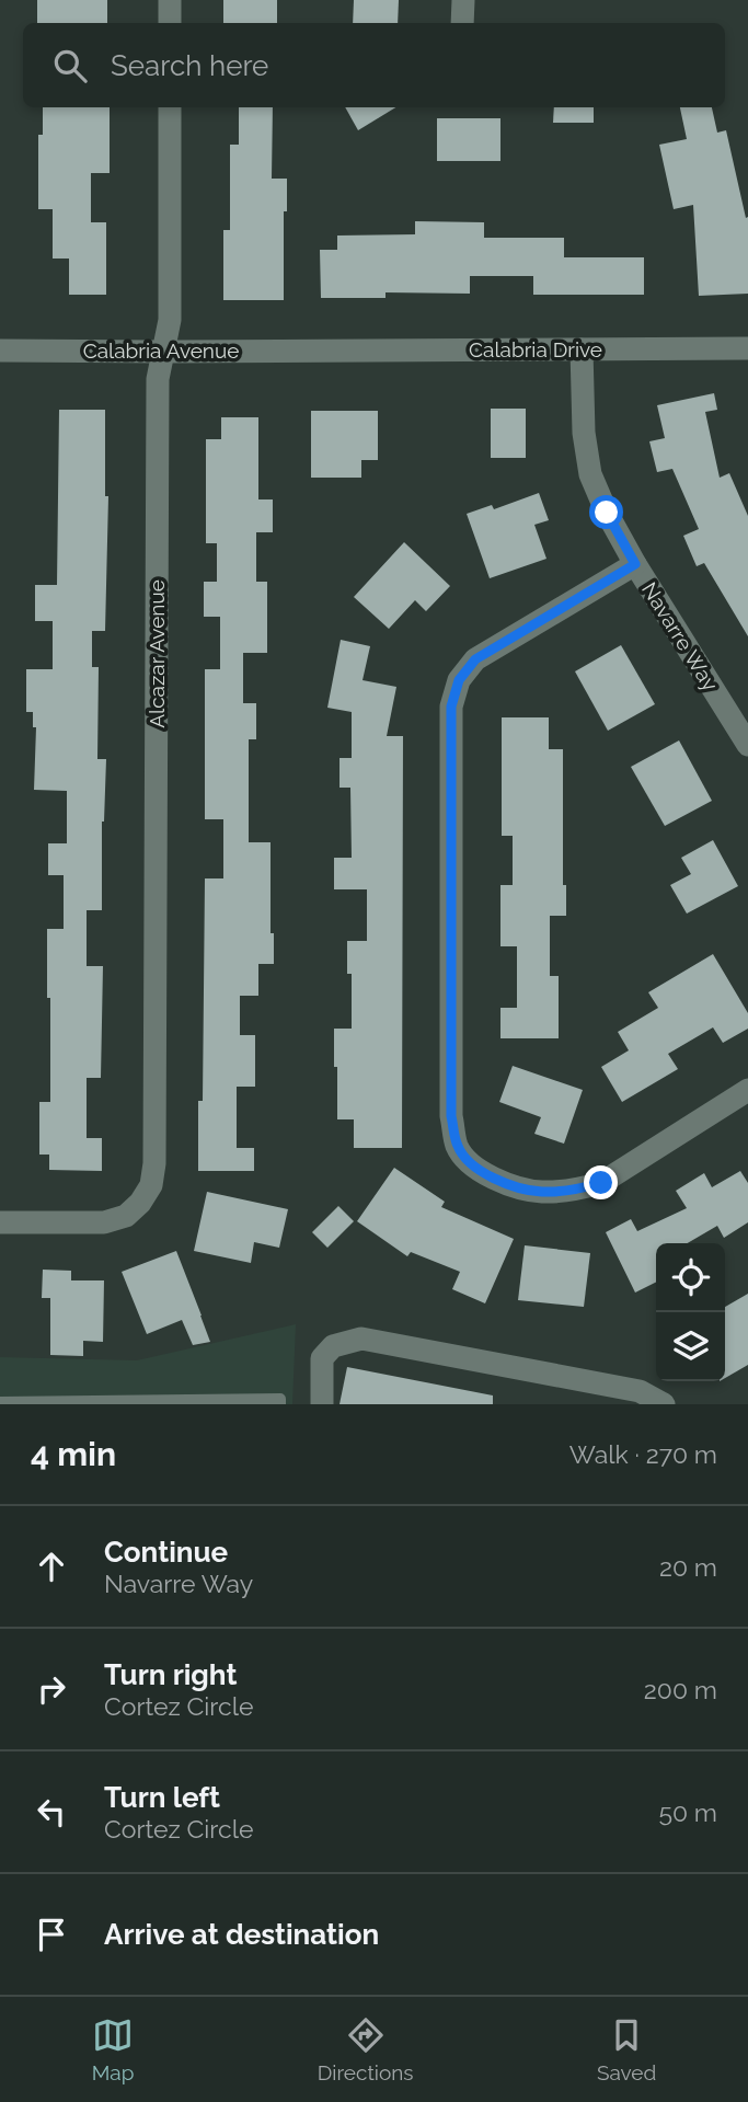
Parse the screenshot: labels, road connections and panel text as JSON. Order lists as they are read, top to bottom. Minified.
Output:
{"streets":{"street":["Calabria Drive","Calabria Avenue","Navarre Way","Alcazar Avenue"]},"crossings":[["Calabria Drive","Calabria Avenue"],["Calabria Drive","Navarre Way"],["Calabria Avenue","Alcazar Avenue"]],"page":{"search":"Search here","heading":["4 min","Walk · 270 m"],"list":[["Continue","Navarre Way","20 m"],["Turn right","Cortez Circle","200 m"],["Turn left","Cortez Circle","50 m"],"Arrive at destination"],"nav":["Map","Directions","Saved"]}}
